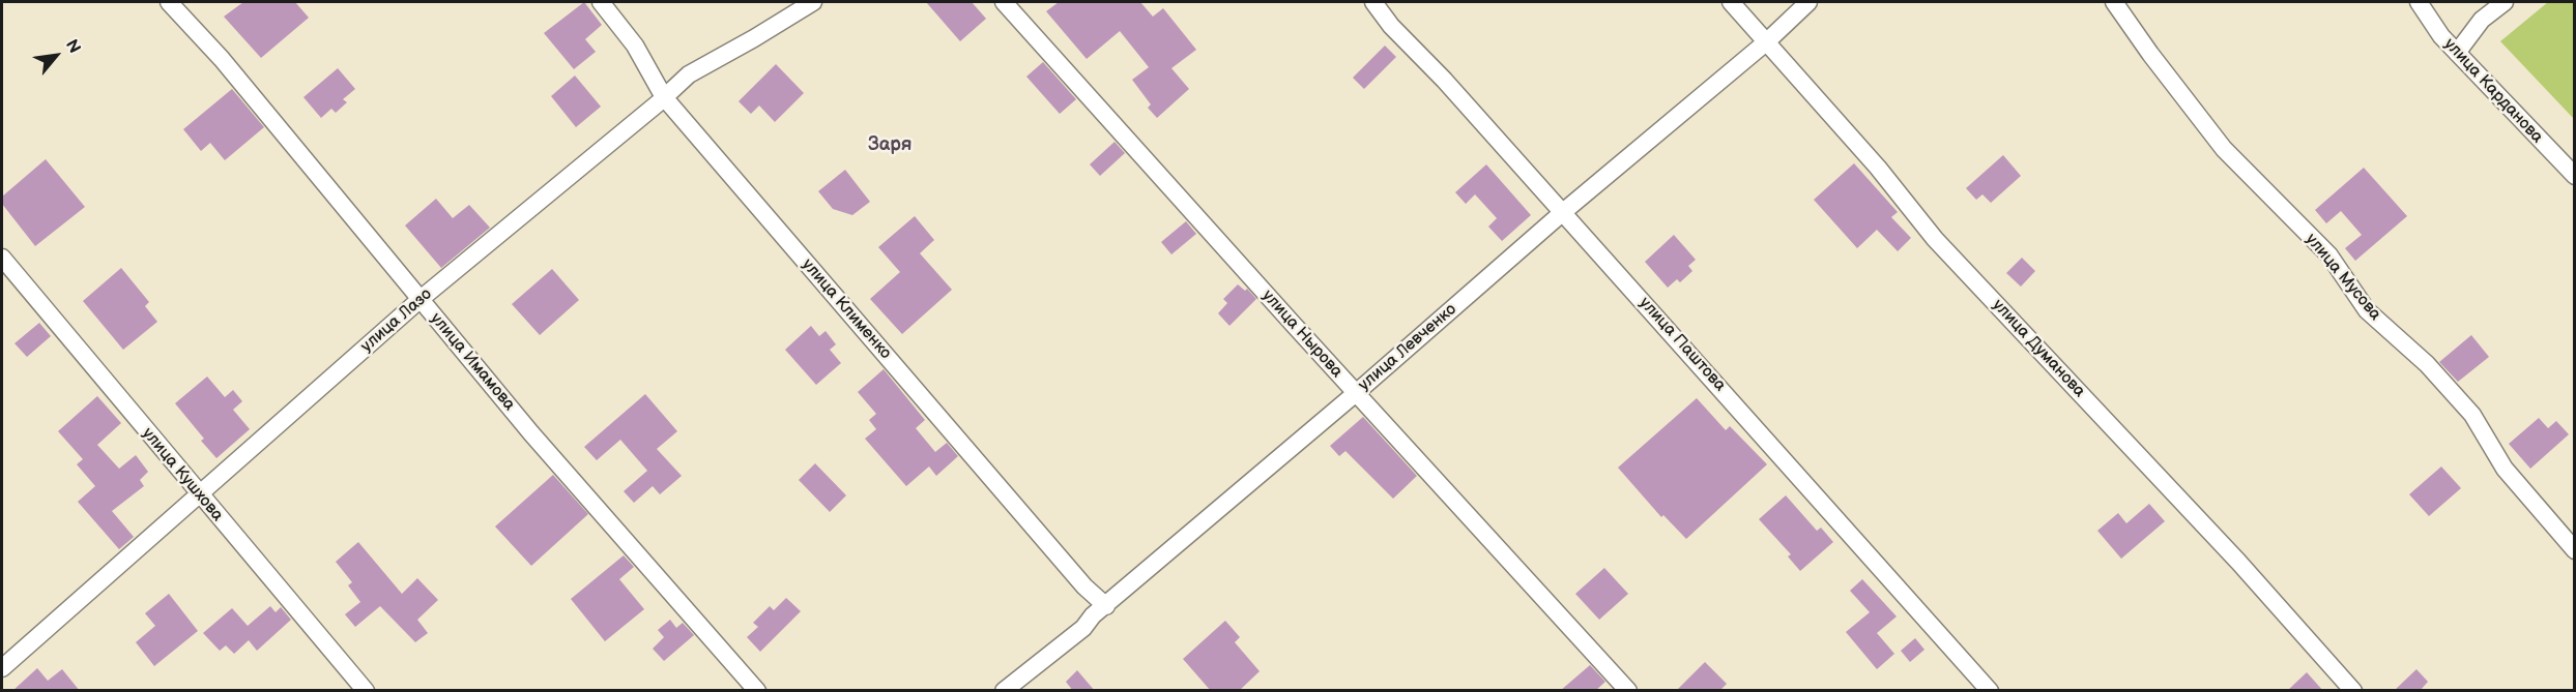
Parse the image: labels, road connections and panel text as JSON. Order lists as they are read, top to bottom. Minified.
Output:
{"streets":{"street":["улица Карданова","улица Мусова","улица Клименко","улица Лазо","улица Нырова","улица Паштова","улица Левченко","улица Думанова","улица Имамова","улица Кушхова"]},"crossings":[["улица Клименко","улица Лазо"],["улица Клименко","улица Левченко"],["улица Лазо","улица Имамова"],["улица Лазо","улица Кушхова"],["улица Нырова","улица Левченко"],["улица Паштова","улица Левченко"],["улица Левченко","улица Думанова"]],"districts":["Заря"],"north":"top right"}
